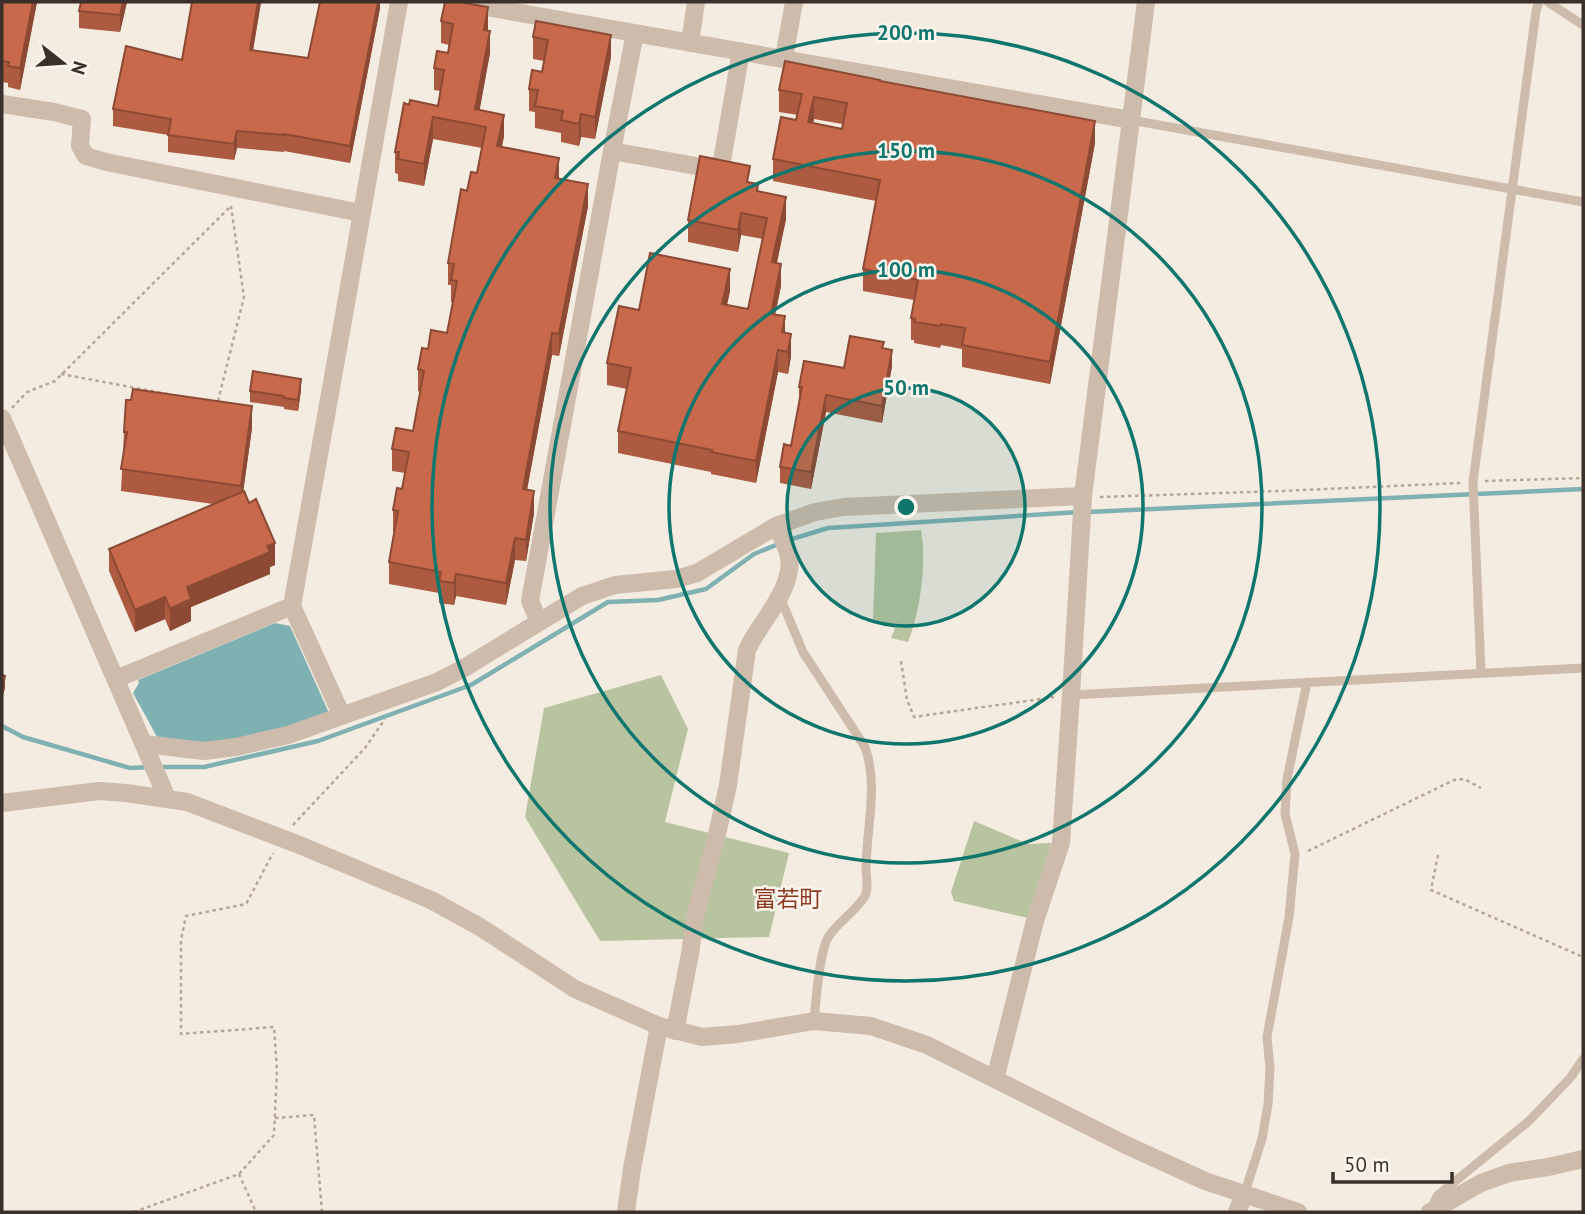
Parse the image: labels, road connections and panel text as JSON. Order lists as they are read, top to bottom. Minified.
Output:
{"districts":["富若町"],"scale_bar":"50 m","north":"right","rings":["200 m","150 m","100 m","50 m"]}
